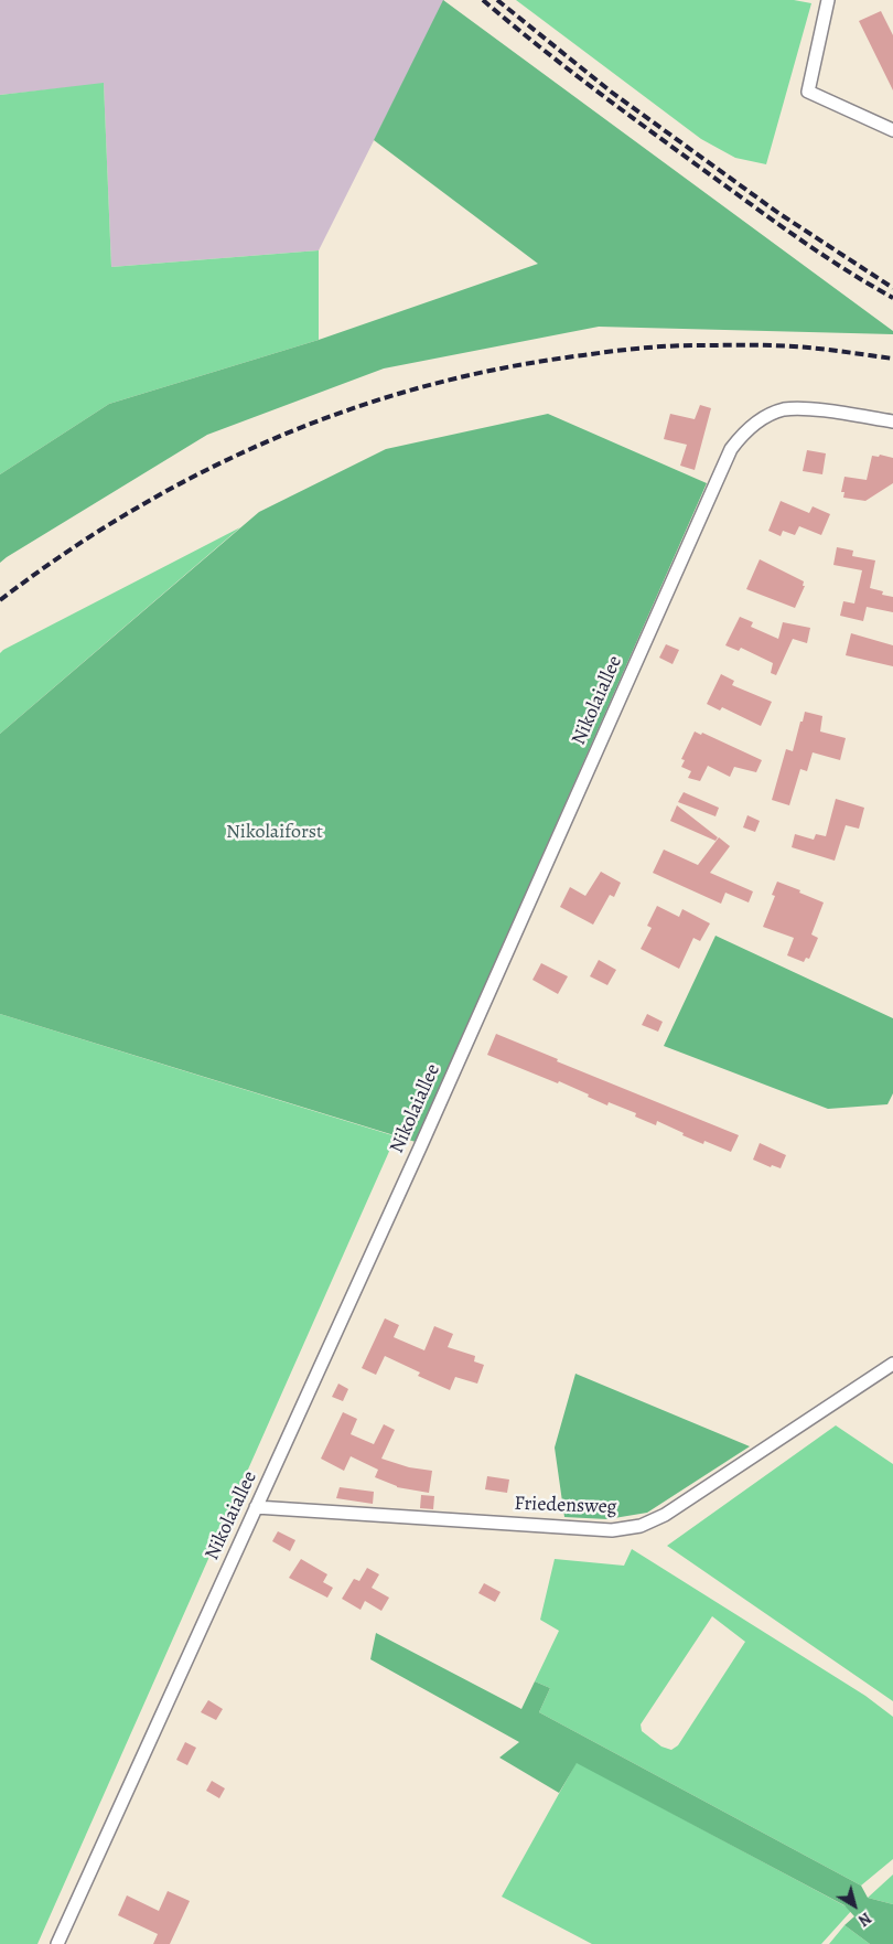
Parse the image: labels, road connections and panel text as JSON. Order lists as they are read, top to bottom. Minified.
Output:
{"streets":{"street":["Nikolaiallee","Friedensweg"]},"crossings":[["Nikolaiallee","Friedensweg"]],"parks":["Nikolaiforst"],"north":"bottom right"}
